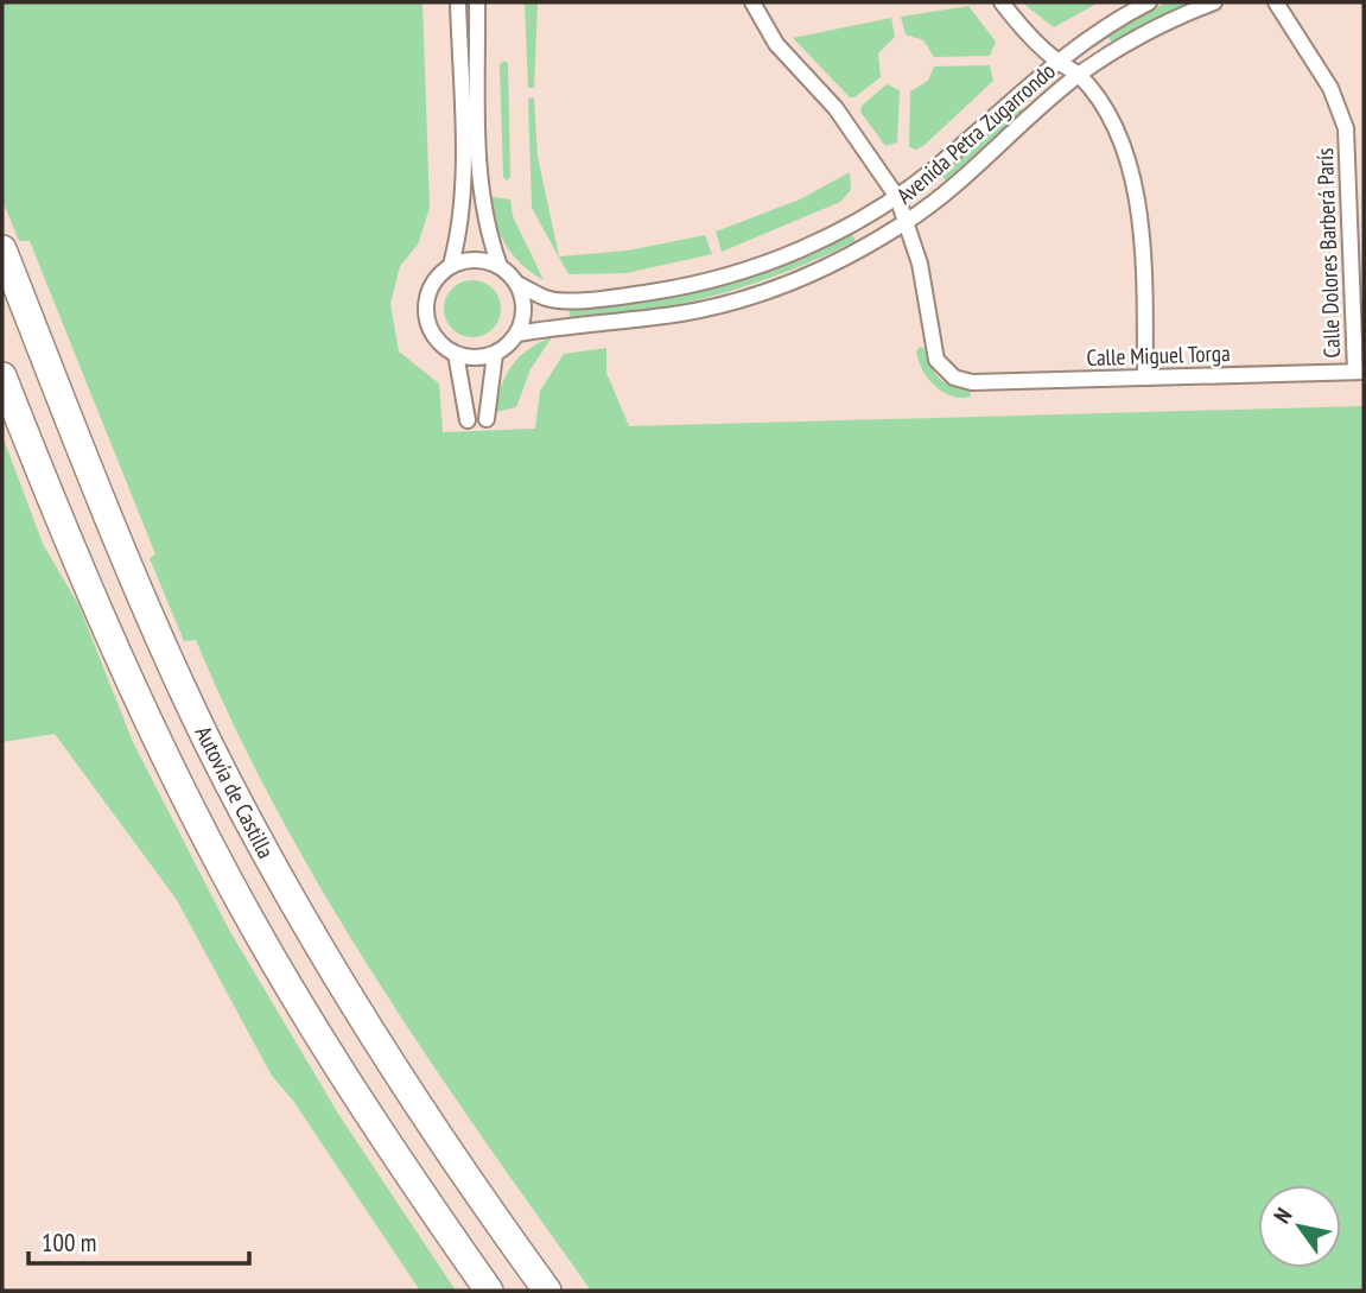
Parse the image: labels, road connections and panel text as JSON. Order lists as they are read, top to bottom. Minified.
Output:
{"streets":{"highway":["Autovía de Castilla"],"street":["Avenida Petra Zugarrondo","Calle Dolores Barberá París","Calle Miguel Torga"]},"crossings":[["Avenida Petra Zugarrondo","Calle Miguel Torga"],["Calle Dolores Barberá París","Calle Miguel Torga"]],"scale_bar":"100 m","north":"top left"}
